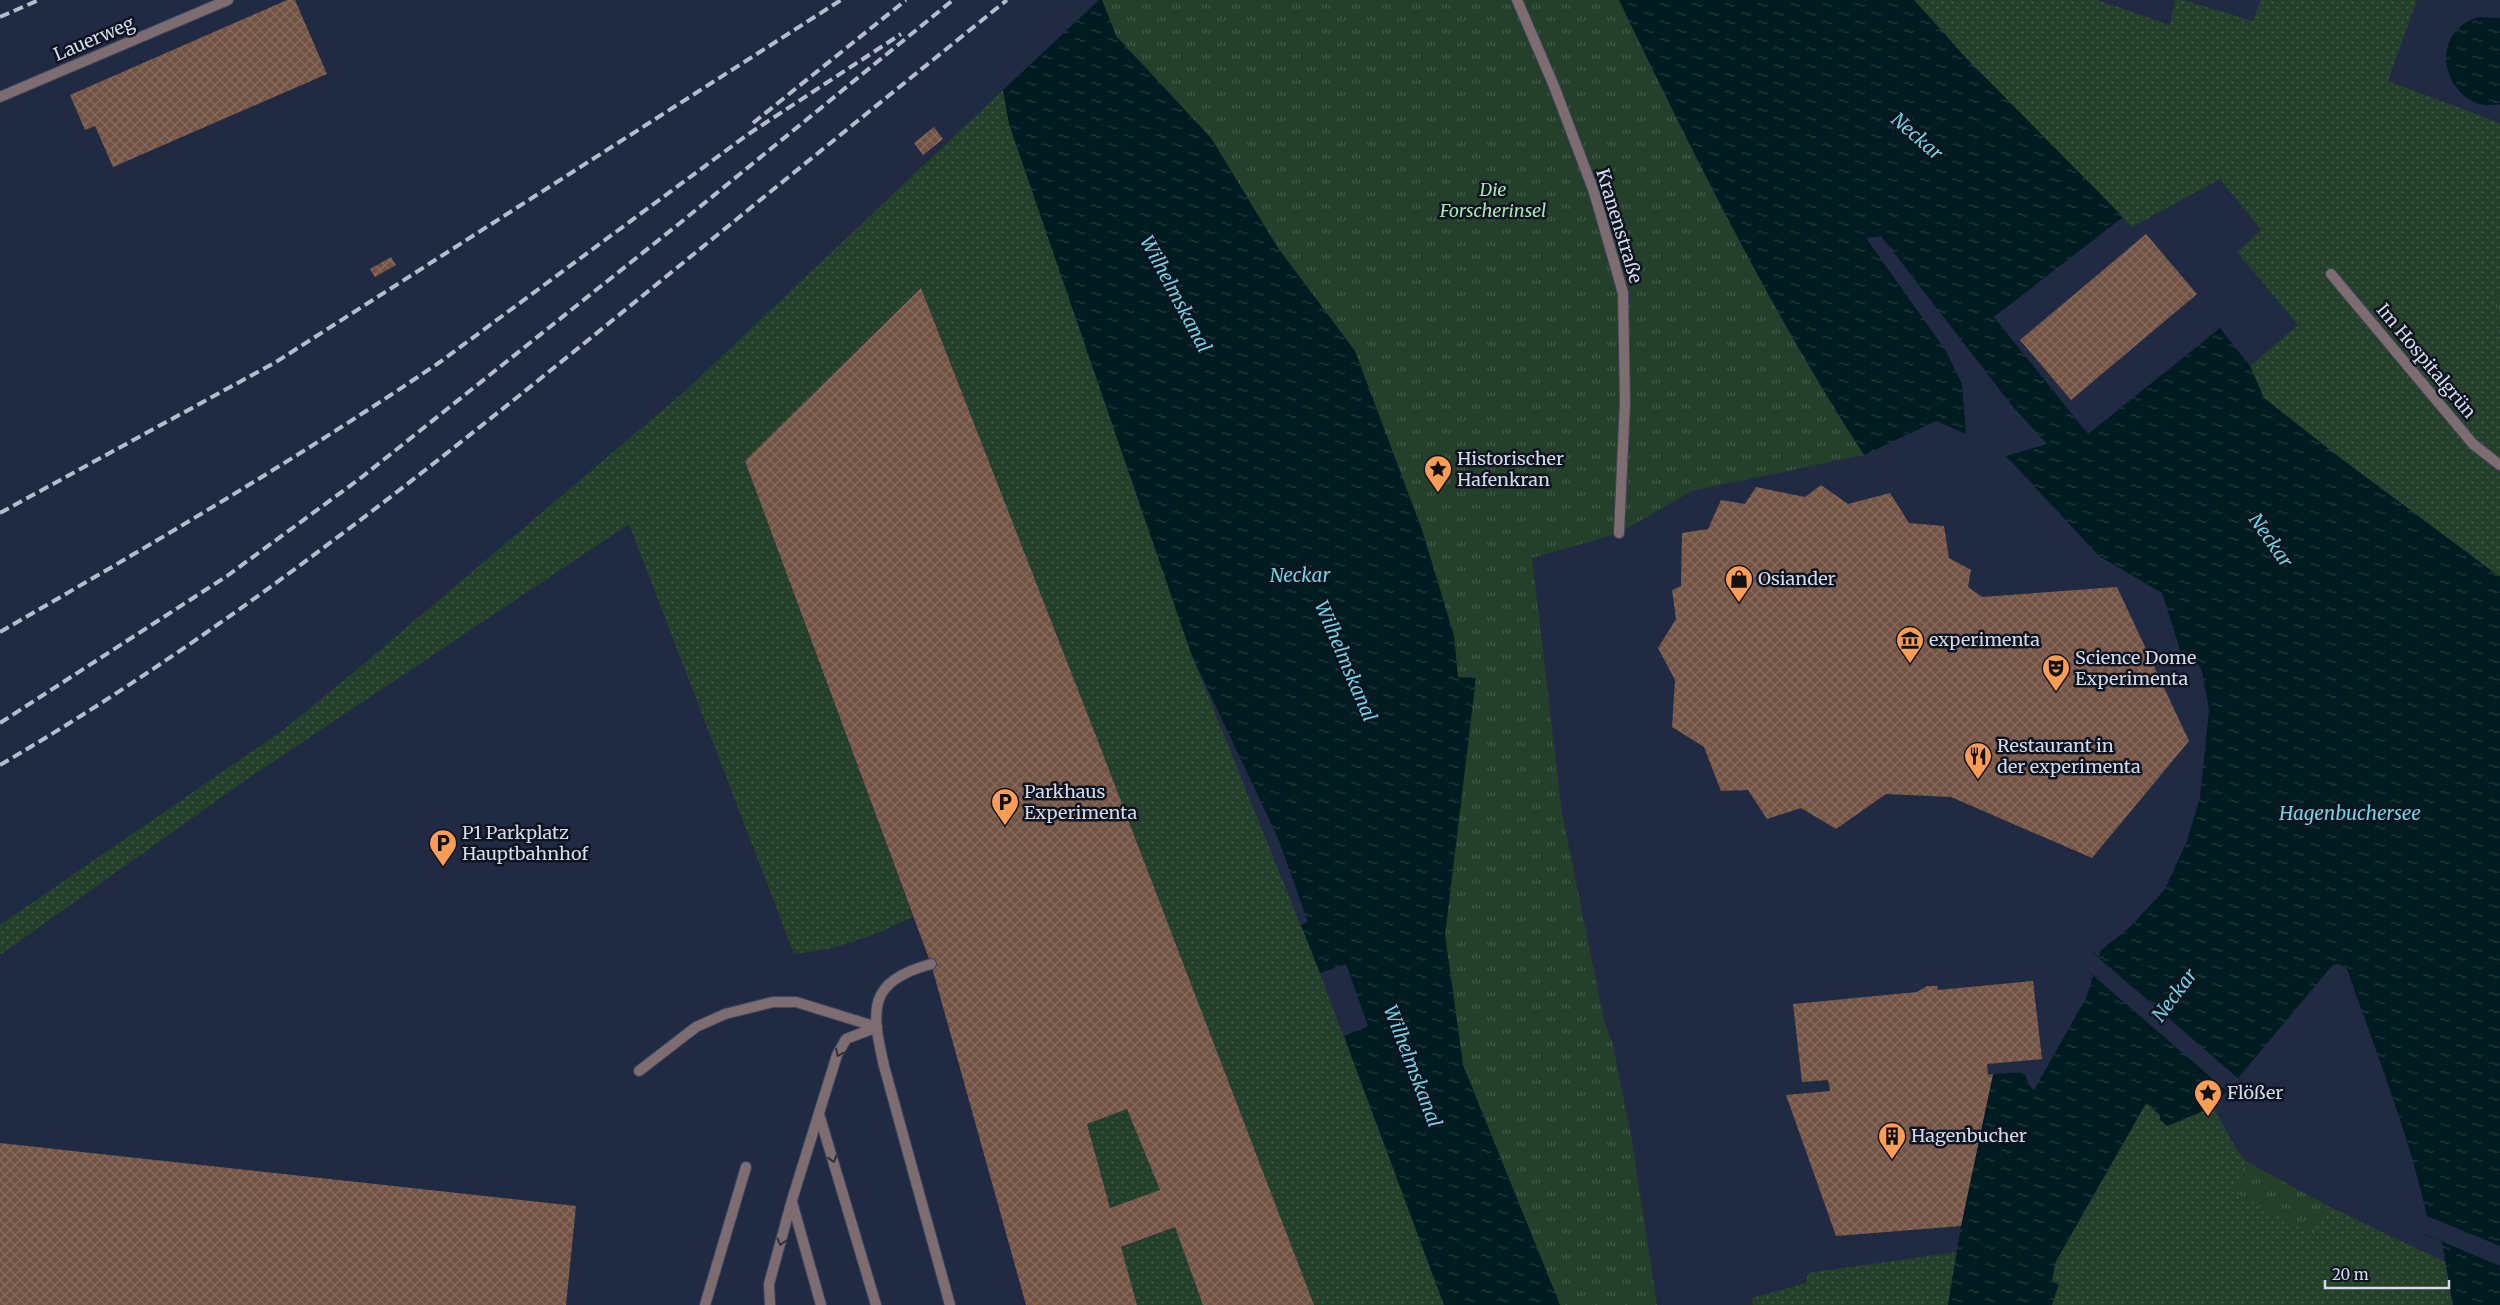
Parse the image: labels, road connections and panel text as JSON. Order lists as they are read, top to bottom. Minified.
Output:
{"streets":{"lane":["Lauerweg","Kranenstraße","Im Hospitalgrün"]},"water":["Neckar","Wilhelmskanal","Hagenbuchersee"],"parks":["Die Forscherinsel"],"places":{"place":["Historischer Hafenkran","Flößer"],"shop":["Osiander"],"museum":["experimenta"],"theatre":["Science Dome Experimenta"],"restaurant":["Restaurant in der experimenta"],"parking":["Parkhaus Experimenta","P1 Parkplatz Hauptbahnhof"],"building":["Hagenbucher"]},"scale_bar":"20 m"}
